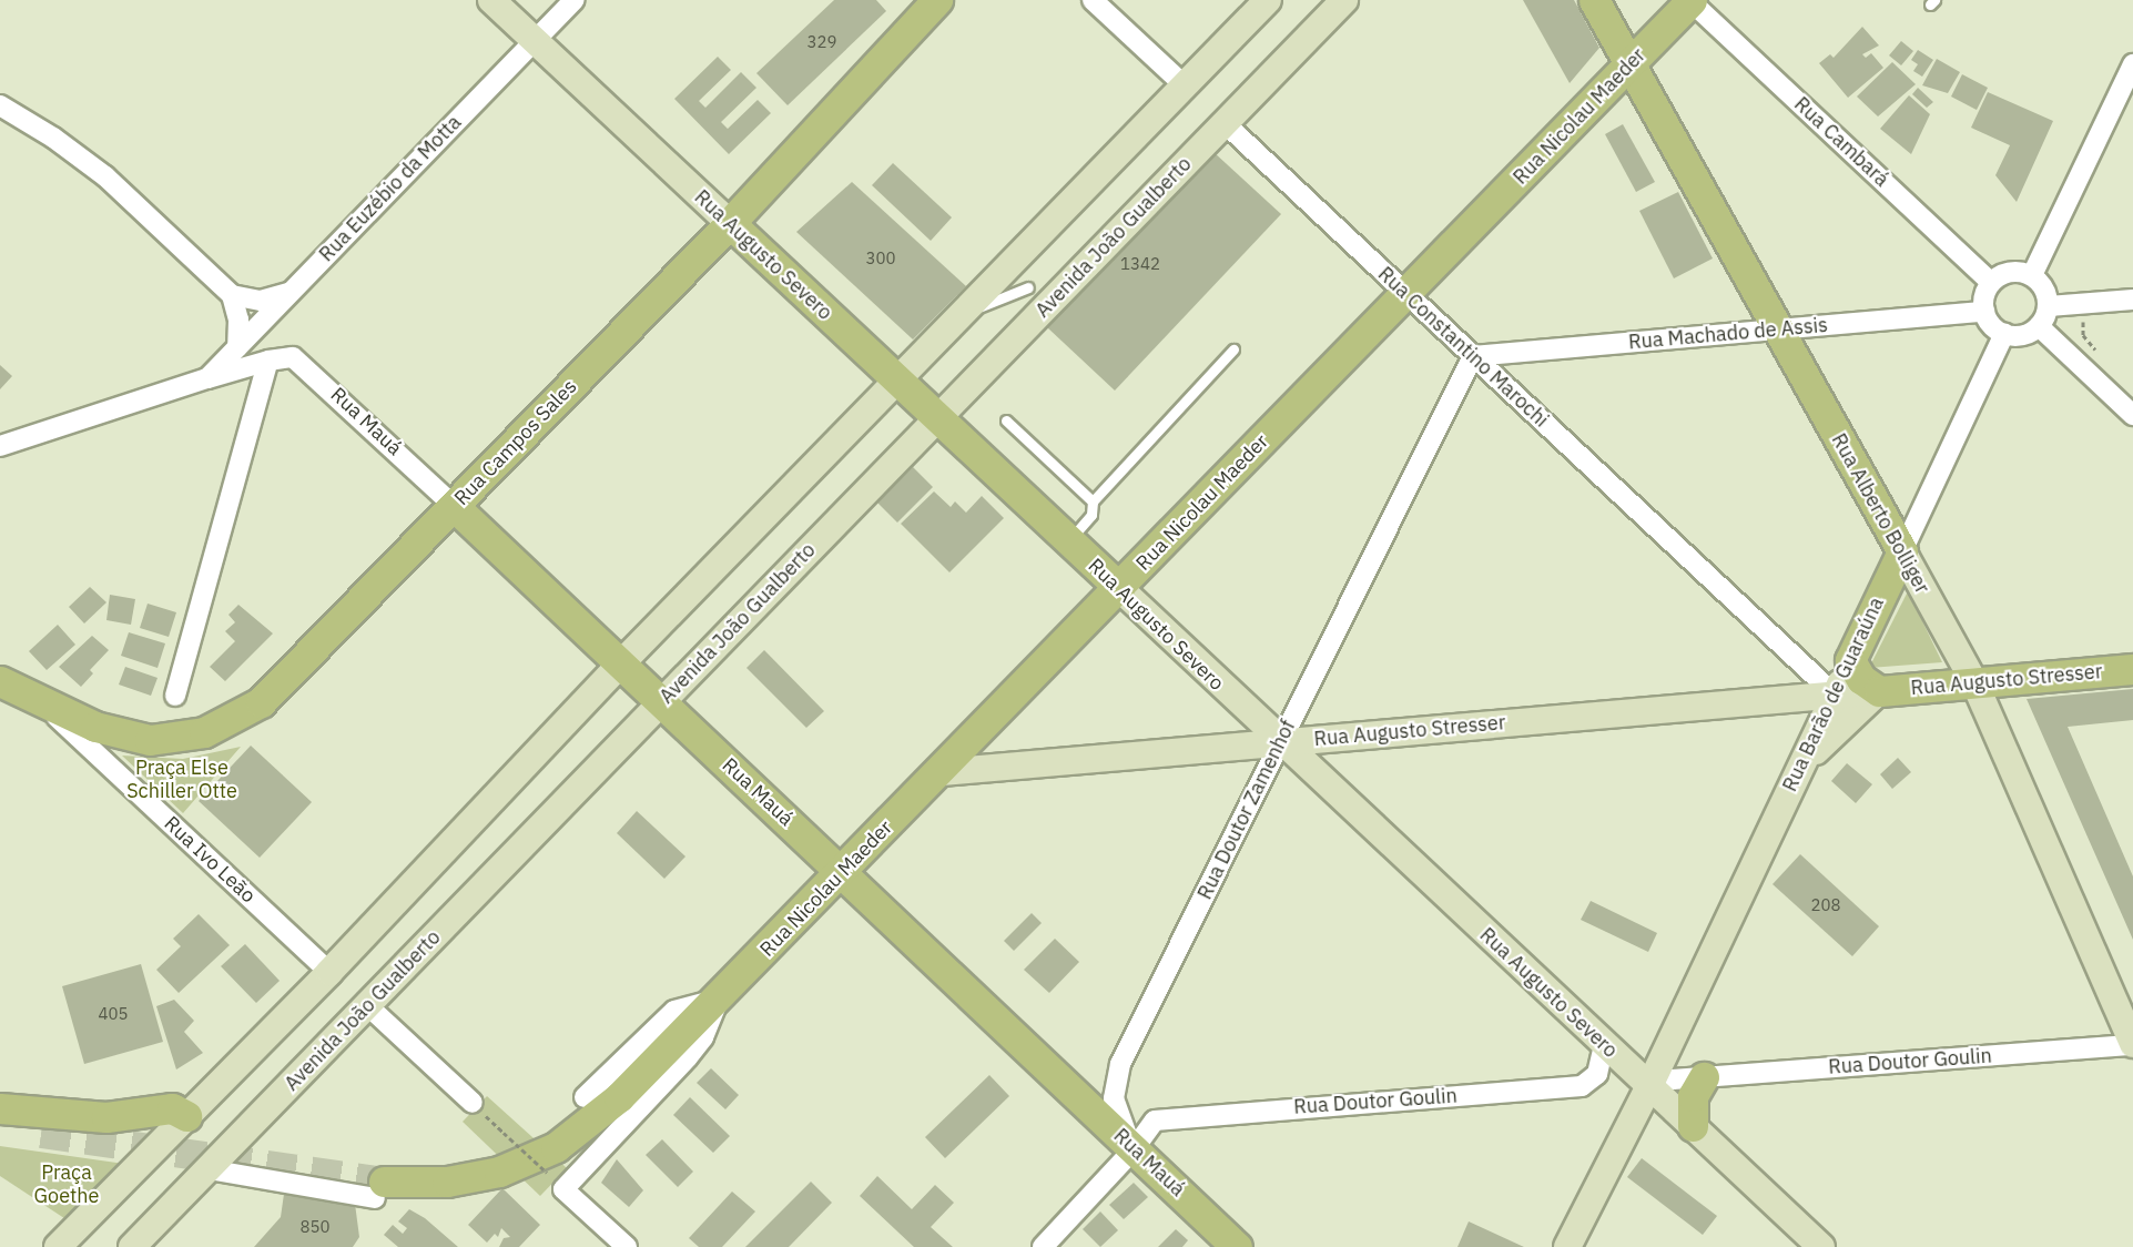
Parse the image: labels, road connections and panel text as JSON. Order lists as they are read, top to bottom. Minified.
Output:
{"streets":{"main road":["Rua Nicolau Maeder","Rua Augusto Severo","Rua Mauá","Rua Campos Sales","Rua Alberto Bolliger","Rua Augusto Stresser","Rua Barão de Guaraúna"],"street":["Rua Cambará","Rua Euzébio da Motta","Avenida João Gualberto","Rua Machado de Assis","Rua Constantino Marochi","Rua Doutor Zamenhof","Rua Ivo Leão","Rua Doutor Goulin"]},"crossings":[["Rua Nicolau Maeder","Rua Cambará"],["Rua Nicolau Maeder","Rua Augusto Severo"],["Rua Nicolau Maeder","Rua Constantino Marochi"],["Rua Nicolau Maeder","Rua Mauá"],["Rua Nicolau Maeder","Rua Alberto Bolliger"],["Rua Nicolau Maeder","Rua Augusto Stresser"],["Rua Cambará","Rua Machado de Assis"],["Rua Cambará","Rua Barão de Guaraúna"],["Rua Euzébio da Motta","Rua Augusto Severo"],["Rua Euzébio da Motta","Rua Mauá"],["Avenida João Gualberto","Rua Augusto Severo"],["Avenida João Gualberto","Rua Constantino Marochi"],["Avenida João Gualberto","Rua Mauá"],["Rua Augusto Severo","Rua Campos Sales"],["Rua Augusto Severo","Rua Augusto Stresser"],["Rua Augusto Severo","Rua Barão de Guaraúna"],["Rua Augusto Severo","Rua Doutor Zamenhof"],["Rua Augusto Severo","Rua Doutor Goulin"],["Rua Machado de Assis","Rua Constantino Marochi"],["Rua Machado de Assis","Rua Alberto Bolliger"],["Rua Machado de Assis","Rua Barão de Guaraúna"],["Rua Machado de Assis","Rua Doutor Zamenhof"],["Rua Constantino Marochi","Rua Augusto Stresser"],["Rua Constantino Marochi","Rua Barão de Guaraúna"],["Rua Constantino Marochi","Rua Doutor Zamenhof"],["Rua Mauá","Rua Campos Sales"],["Rua Mauá","Rua Doutor Zamenhof"],["Rua Mauá","Rua Doutor Goulin"],["Rua Campos Sales","Rua Ivo Leão"],["Rua Alberto Bolliger","Rua Augusto Stresser"],["Rua Alberto Bolliger","Rua Barão de Guaraúna"],["Rua Alberto Bolliger","Rua Doutor Goulin"],["Rua Augusto Stresser","Rua Barão de Guaraúna"],["Rua Augusto Stresser","Rua Doutor Zamenhof"],["Rua Barão de Guaraúna","Rua Doutor Goulin"],["Rua Doutor Zamenhof","Rua Doutor Goulin"]],"parks":["Praça Else Schiller Otte","Praça Goethe"],"house_numbers":["329","300","1342","208","405","850"]}
